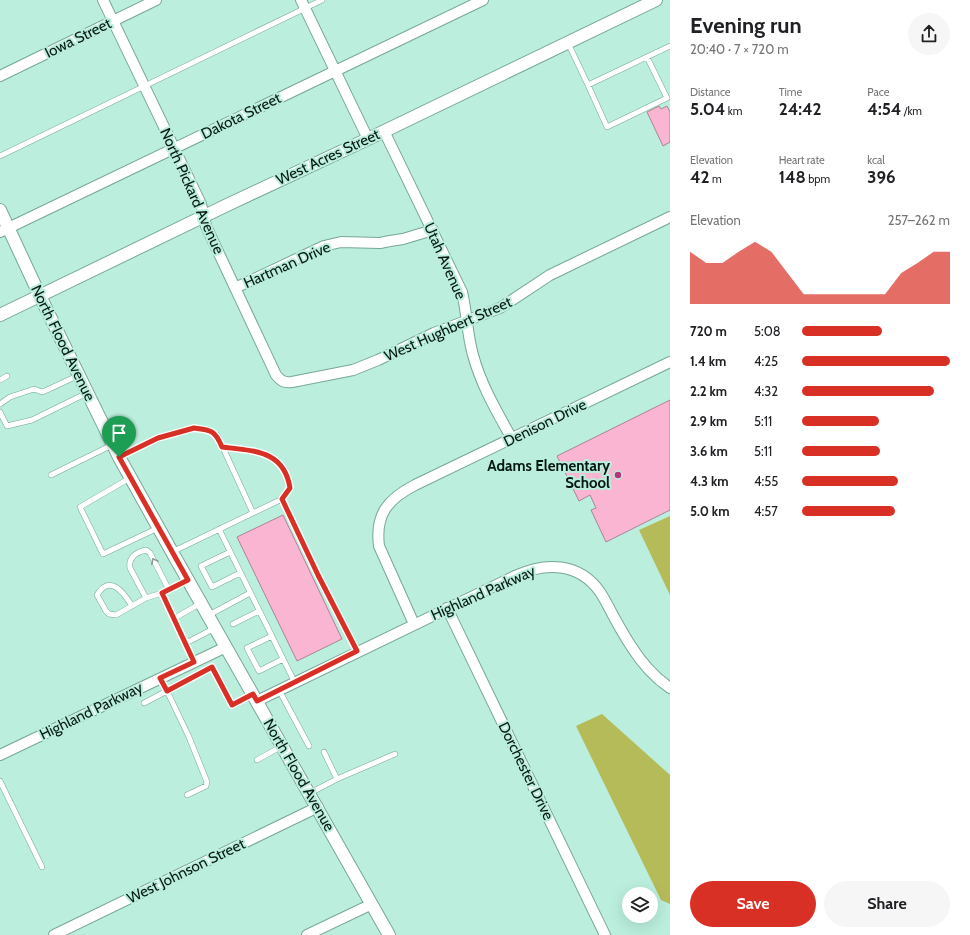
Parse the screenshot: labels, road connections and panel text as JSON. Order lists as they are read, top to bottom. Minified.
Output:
{"streets":{"street":["Iowa Street","Dakota Street","West Acres Street","North Pickard Avenue","Utah Avenue","Hartman Drive","West Hughbert Street","North Flood Avenue","Denison Drive","Highland Parkway","Dorchester Drive","West Johnson Street"]},"crossings":[["Iowa Street","North Pickard Avenue"],["Dakota Street","North Pickard Avenue"],["Dakota Street","North Flood Avenue"],["West Acres Street","North Pickard Avenue"],["West Acres Street","Utah Avenue"],["West Acres Street","North Flood Avenue"],["North Pickard Avenue","Hartman Drive"],["North Pickard Avenue","West Hughbert Street"],["Utah Avenue","Hartman Drive"],["Utah Avenue","West Hughbert Street"],["Utah Avenue","Denison Drive"],["North Flood Avenue","Highland Parkway"],["North Flood Avenue","West Johnson Street"],["Denison Drive","Highland Parkway"],["Highland Parkway","Dorchester Drive"]],"places":["Adams Elementary School"],"page":{"heading":["Evening run","20:40 · 7 × 720 m"],"stats":[["Distance","5.04 km"],["Time","24:42"],["Pace","4:54 /km"],["Elevation","42 m"],["Heart rate","148 bpm"],["kcal","396"]],"chart":["Elevation","257–262 m"],"list":[{"name":"720 m","note":"5:08"},{"name":"1.4 km","note":"4:25"},{"name":"2.2 km","note":"4:32"},{"name":"2.9 km","note":"5:11"},{"name":"3.6 km","note":"5:11"},{"name":"4.3 km","note":"4:55"},{"name":"5.0 km","note":"4:57"}],"buttons":["Save","Share"]}}
